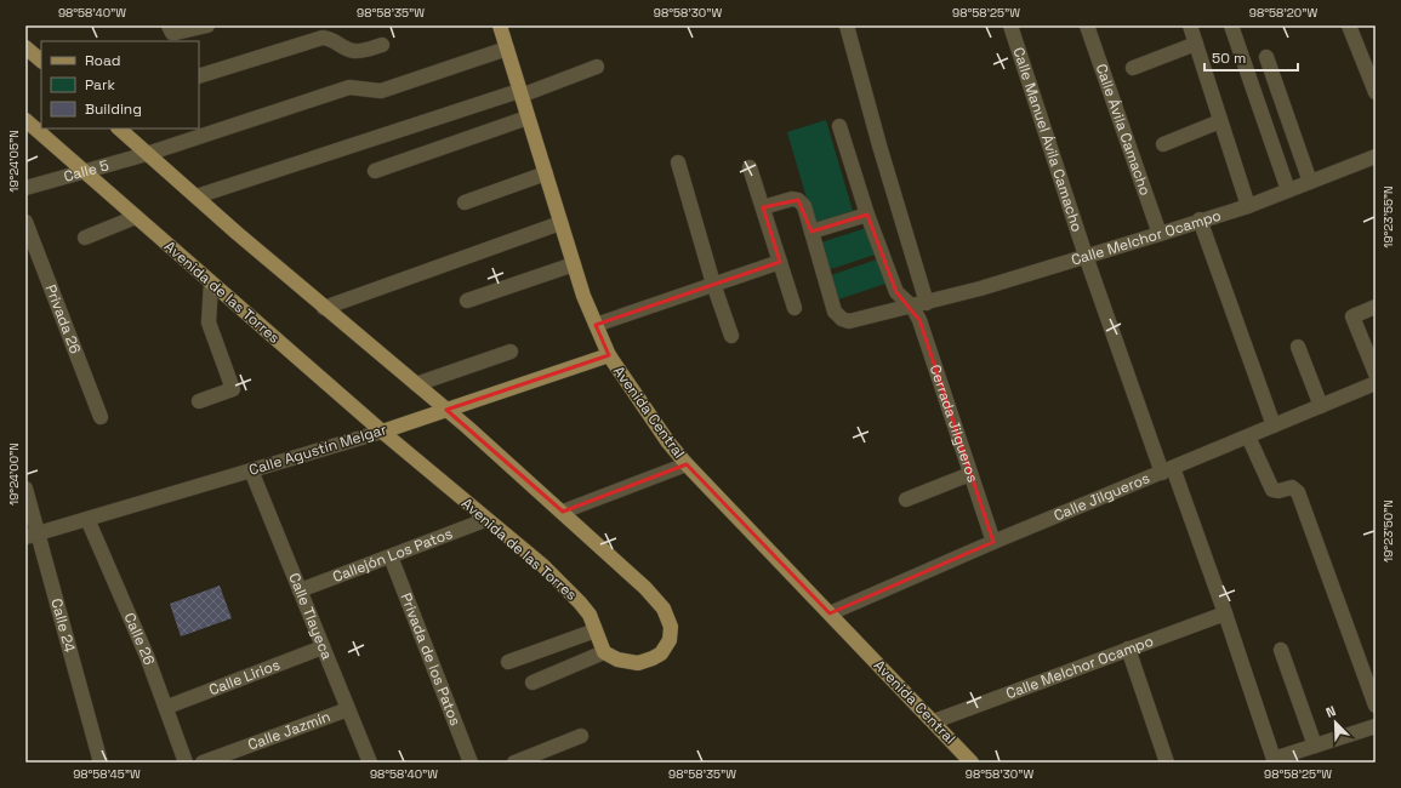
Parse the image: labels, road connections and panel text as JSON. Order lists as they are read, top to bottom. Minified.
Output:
{"streets":{"main road":["Avenida de las Torres","Avenida Central","Calle Agustín Melgar"],"street":["Calle Ávila Camacho","Calle Manuel Ávila Camacho","Calle 5","Calle Melchor Ocampo","Privada 26","Cerrada Jilgueros","Calle Jilgueros","Callejón Los Patos","Calle Tlayeca","Calle 24","Calle 26","Privada de los Patos","Calle Lirios","Calle Jazmín"]},"crossings":[["Calle Ávila Camacho","Calle Melchor Ocampo"],["Calle Manuel Ávila Camacho","Calle Melchor Ocampo"],["Calle Manuel Ávila Camacho","Calle Jilgueros"],["Calle 5","Avenida de las Torres"],["Calle 5","Avenida Central"],["Calle Melchor Ocampo","Avenida Central"],["Calle Melchor Ocampo","Cerrada Jilgueros"],["Avenida de las Torres","Calle Agustín Melgar"],["Avenida de las Torres","Callejón Los Patos"],["Avenida Central","Calle Agustín Melgar"],["Avenida Central","Calle Jilgueros"],["Cerrada Jilgueros","Calle Jilgueros"],["Calle Agustín Melgar","Calle Tlayeca"],["Calle Agustín Melgar","Calle 24"],["Calle Agustín Melgar","Calle 26"],["Callejón Los Patos","Calle Tlayeca"],["Callejón Los Patos","Privada de los Patos"],["Calle Tlayeca","Calle Lirios"],["Calle Tlayeca","Calle Jazmín"],["Calle 26","Calle Lirios"]],"legend":["Road","Park","Building"],"scale_bar":"50 m","north":"top left","coordinates":["98°58'40\"W","98°58'35\"W","98°58'30\"W","98°58'25\"W","98°58'20\"W","19°24'05\"N","19°23'55\"N","19°24'00\"N","19°23'50\"N","98°58'45\"W"]}
